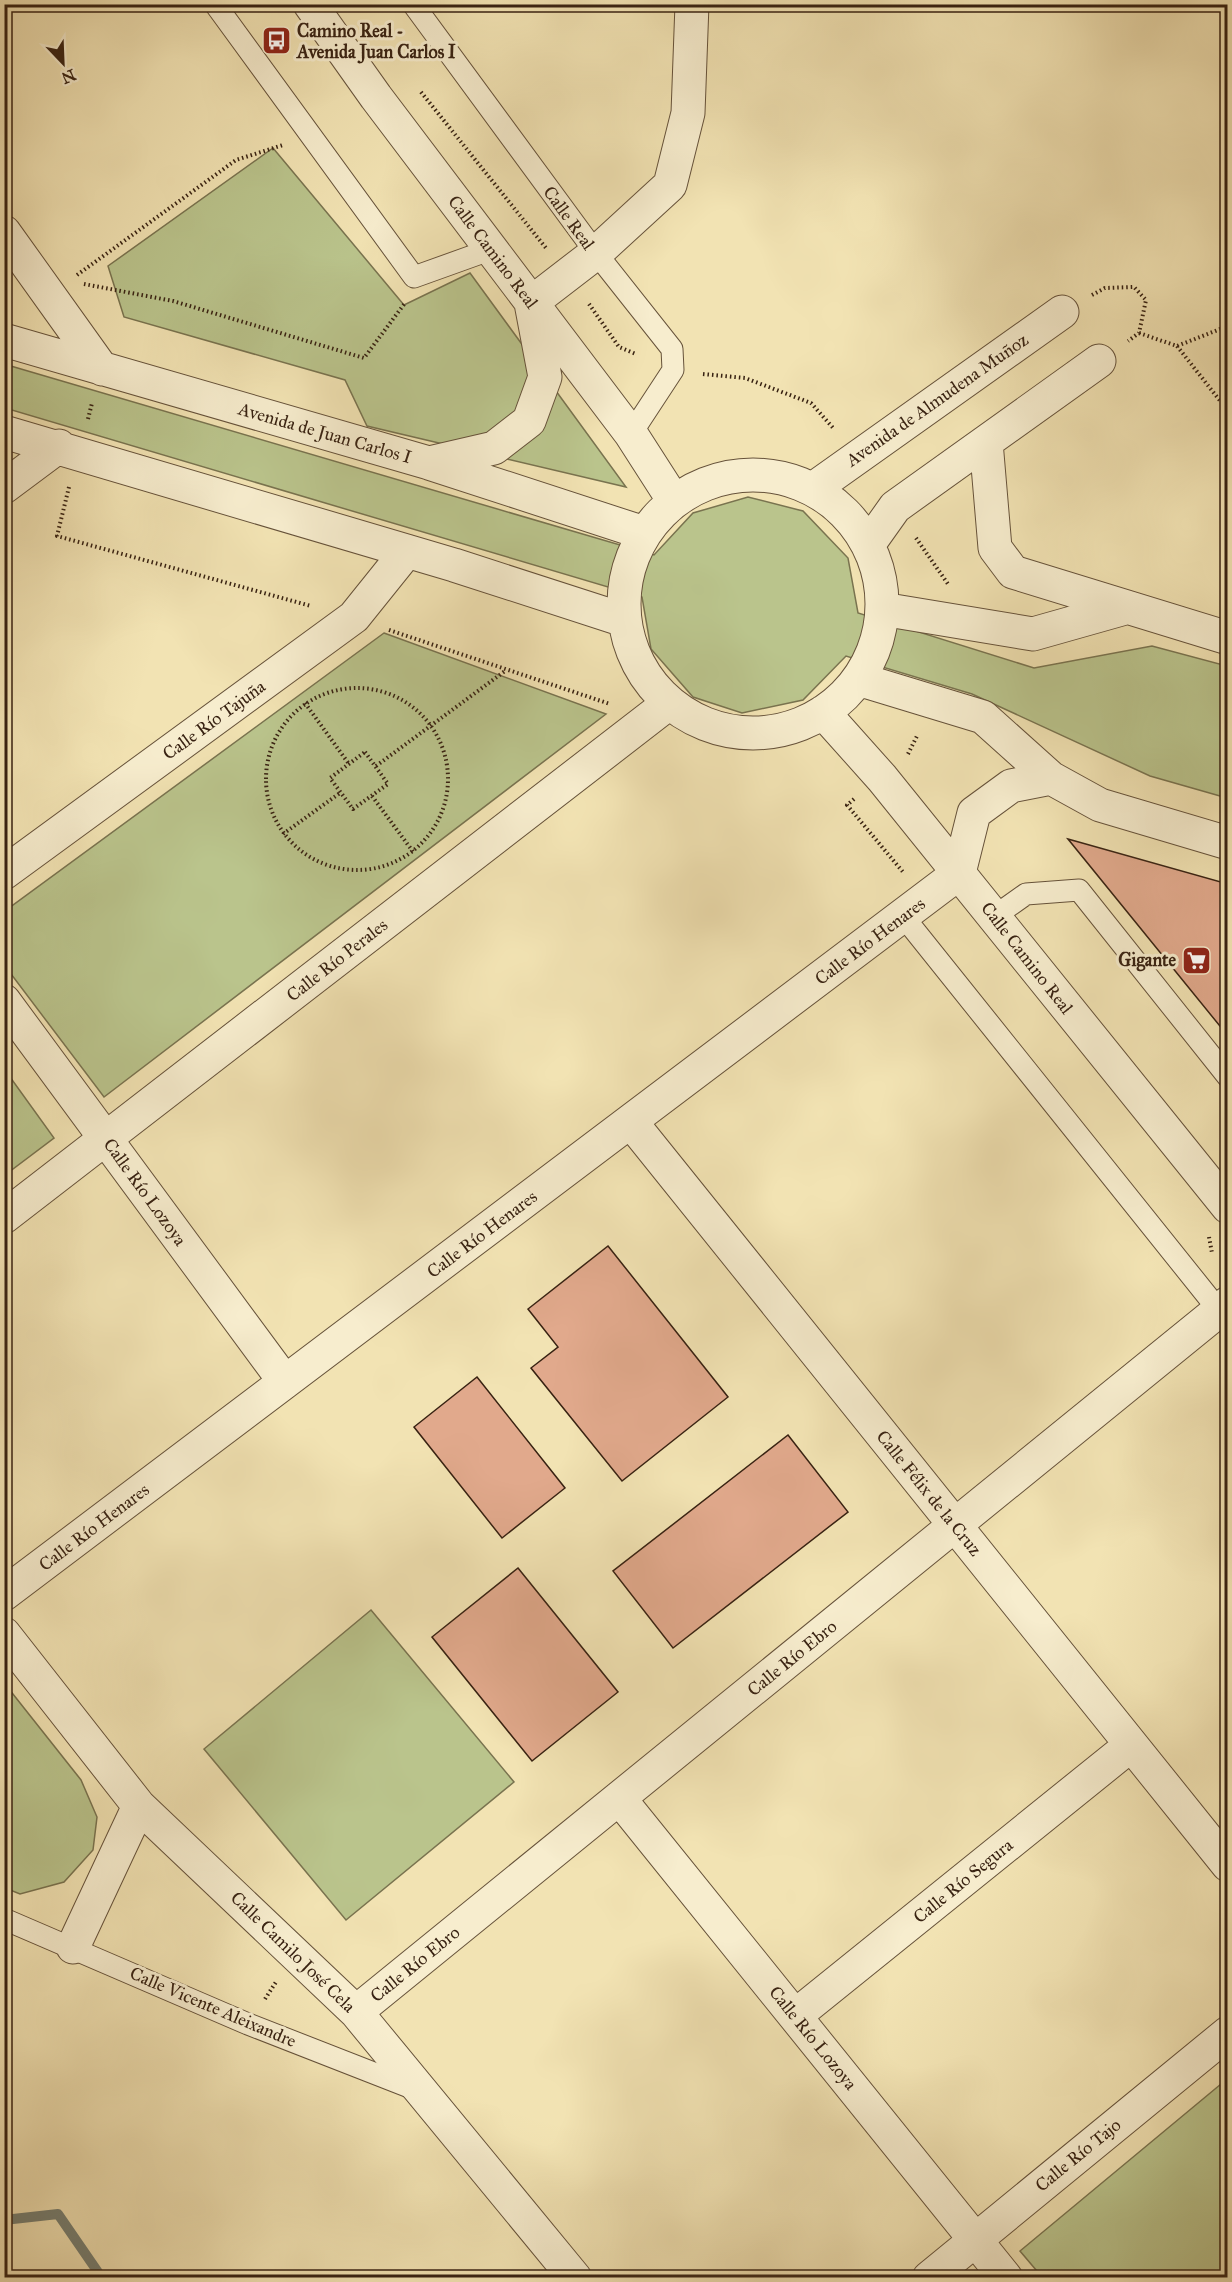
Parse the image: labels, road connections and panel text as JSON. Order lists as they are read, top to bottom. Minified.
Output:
{"streets":{"street":["Calle Camino Real","Avenida de Almudena Muñoz","Avenida de Juan Carlos I","Calle Río Tajuña","Calle Río Henares","Calle Río Perales","Calle Río Lozoya","Calle Félix de la Cruz","Calle Río Ebro","Calle Río Segura","Calle Camilo José Cela","Calle Río Tajo"],"lane":["Calle Real","Calle Vicente Aleixandre"]},"crossings":[["Calle Real","Calle Camino Real"],["Calle Camino Real","Calle Río Henares"],["Calle Río Henares","Calle Río Lozoya"],["Calle Río Henares","Calle Félix de la Cruz"],["Calle Río Perales","Calle Río Lozoya"],["Calle Río Lozoya","Calle Río Ebro"],["Calle Río Lozoya","Calle Río Segura"],["Calle Río Lozoya","Calle Río Tajo"],["Calle Félix de la Cruz","Calle Río Ebro"],["Calle Félix de la Cruz","Calle Río Segura"],["Calle Río Ebro","Calle Camilo José Cela"],["Calle Camilo José Cela","Calle Vicente Aleixandre"]],"places":{"bus stop":["Camino Real - Avenida Juan Carlos I"],"supermarket":["Gigante"]},"north":"bottom right"}
